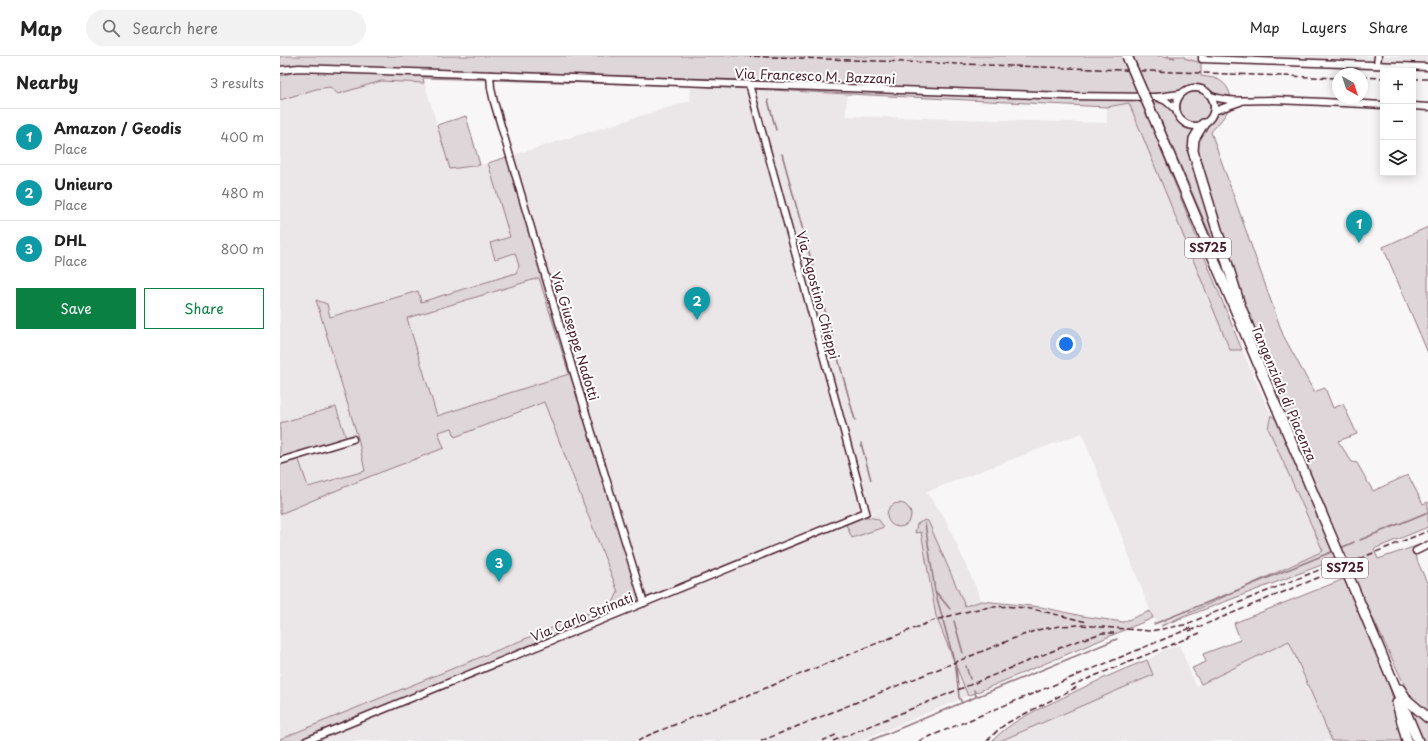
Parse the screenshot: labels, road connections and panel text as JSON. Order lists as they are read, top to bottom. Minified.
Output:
{"streets":{"highway":["SS725","Tangenziale di Piacenza"],"street":["Via Francesco M. Bazzani","Via Agostino Chieppi","Via Giuseppe Nadotti","Via Carlo Strinati"]},"crossings":[["Via Francesco M. Bazzani","Via Agostino Chieppi"],["Via Francesco M. Bazzani","Via Giuseppe Nadotti"],["Via Agostino Chieppi","Via Carlo Strinati"],["Via Giuseppe Nadotti","Via Carlo Strinati"]],"north":"bottom right","page":{"header":"Map","search":"Search here","nav":["Map","Layers","Share"],"heading":["Nearby","3 results"],"map_buttons":["+","−"],"list":[{"mark":"1","name":"Amazon / Geodis","note":"Place","value":"400 m"},{"mark":"2","name":"Unieuro","note":"Place","value":"480 m"},{"mark":"3","name":"DHL","note":"Place","value":"800 m"}],"pins":["1","2","3"],"buttons":["Save","Share"]}}
